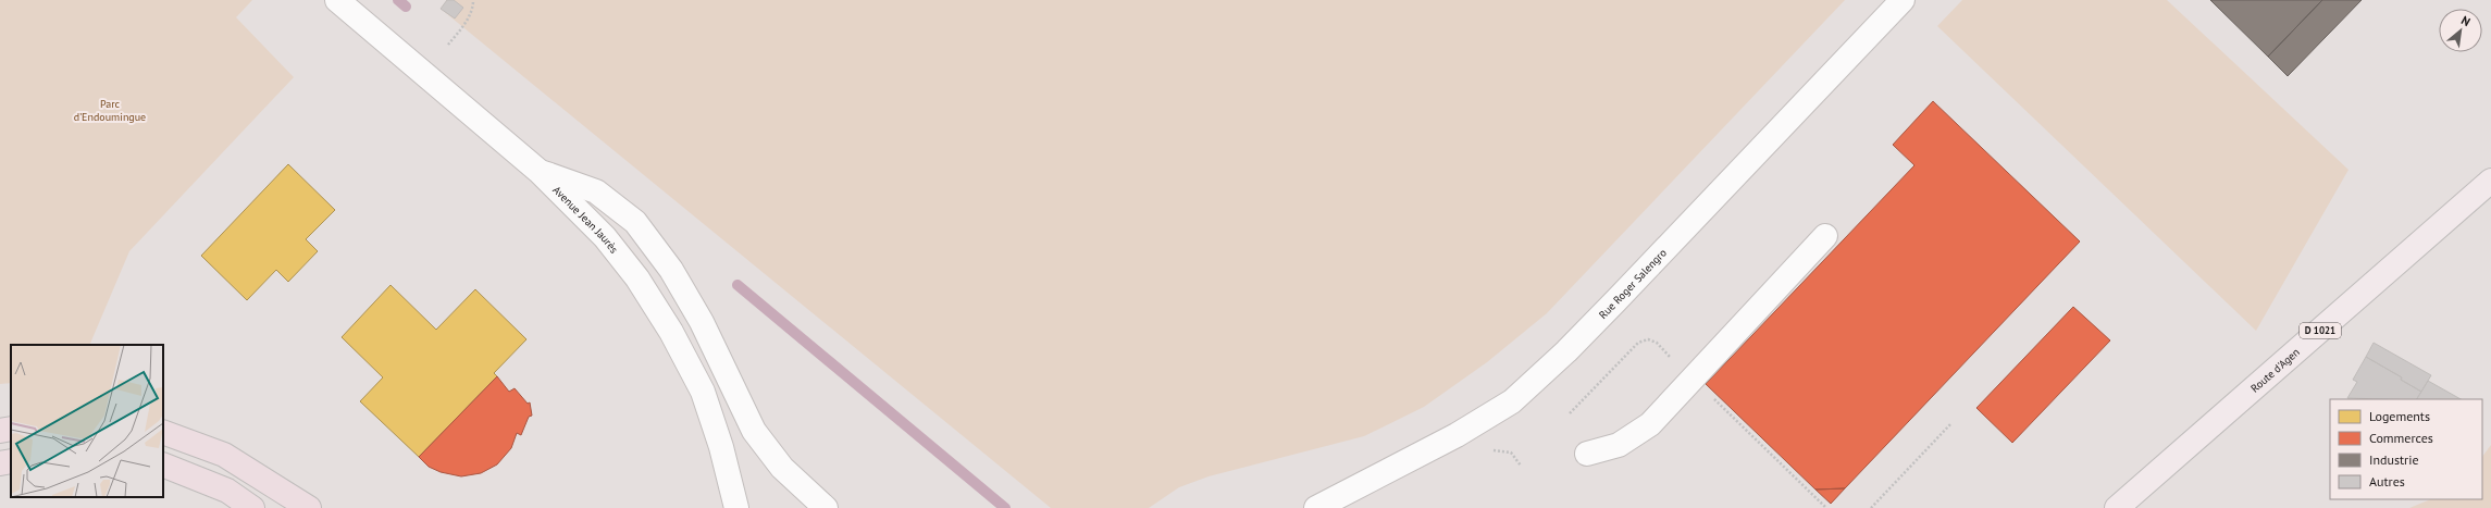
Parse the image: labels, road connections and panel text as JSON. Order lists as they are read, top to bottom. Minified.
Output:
{"streets":{"main road":["D 1021","Route d'Agen"],"street":["Avenue Jean Jaurès","Rue Roger Salengro"]},"parks":["Parc d’Endoumingue"],"legend":["Logements","Commerces","Industrie","Autres"],"north":"top right"}
